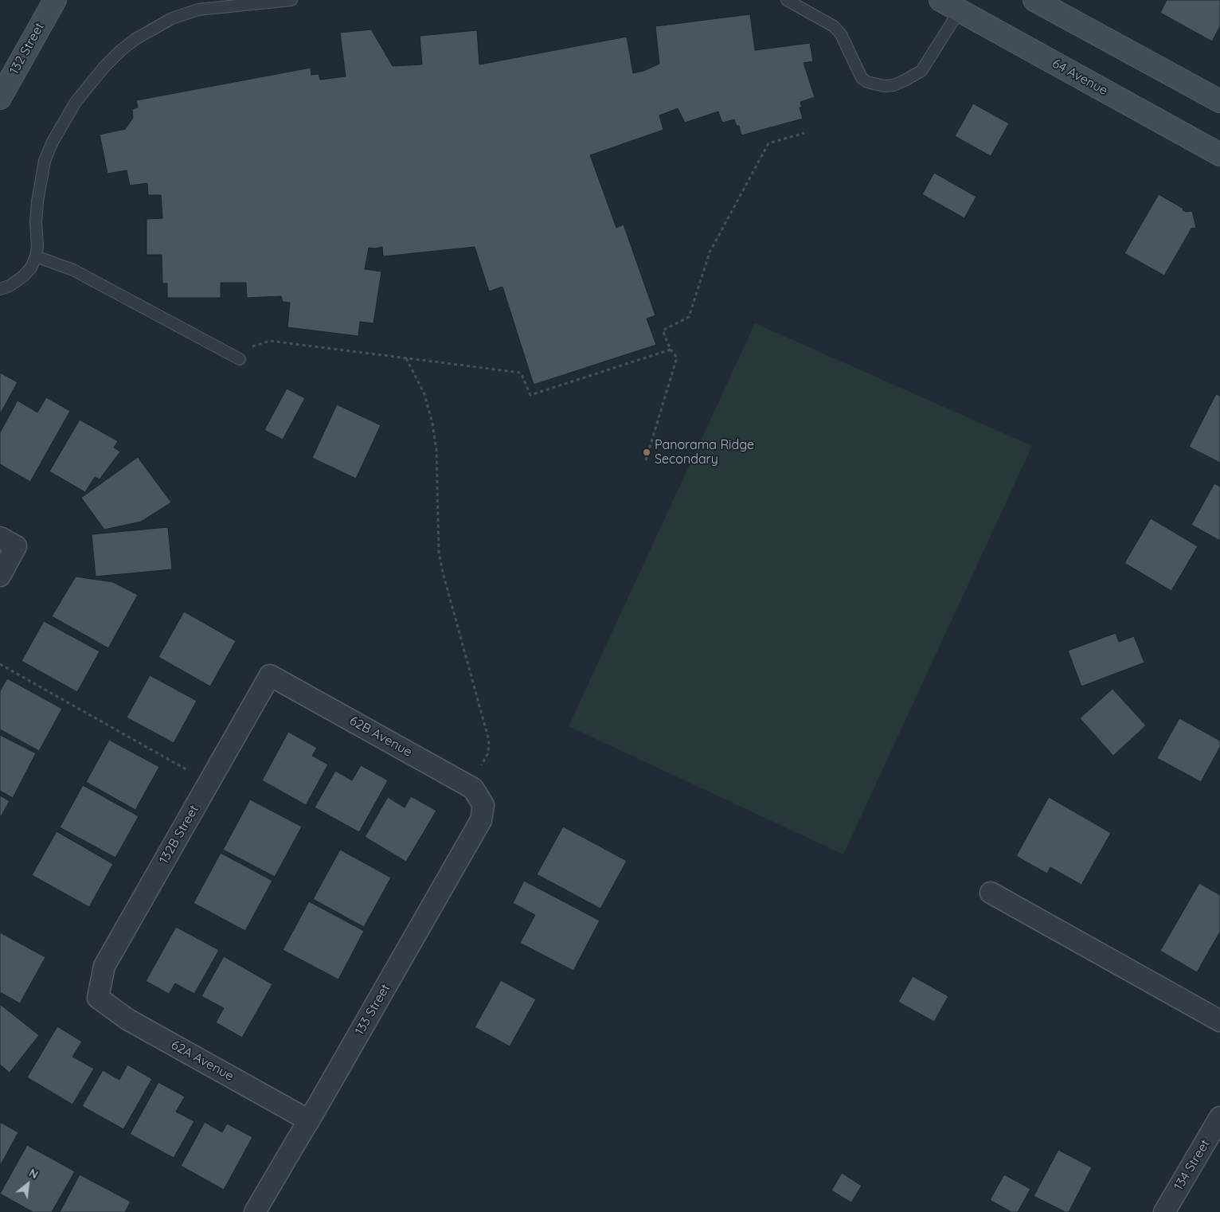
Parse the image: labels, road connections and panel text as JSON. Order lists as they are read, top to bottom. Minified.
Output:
{"streets":{"main road":["132 Street","64 Avenue"],"street":["62B Avenue","132B Street","133 Street","62A Avenue","134 Street"]},"crossings":[["62B Avenue","132B Street"],["62B Avenue","133 Street"],["132B Street","62A Avenue"],["133 Street","62A Avenue"]],"places":["Panorama Ridge Secondary"],"north":"top right"}
